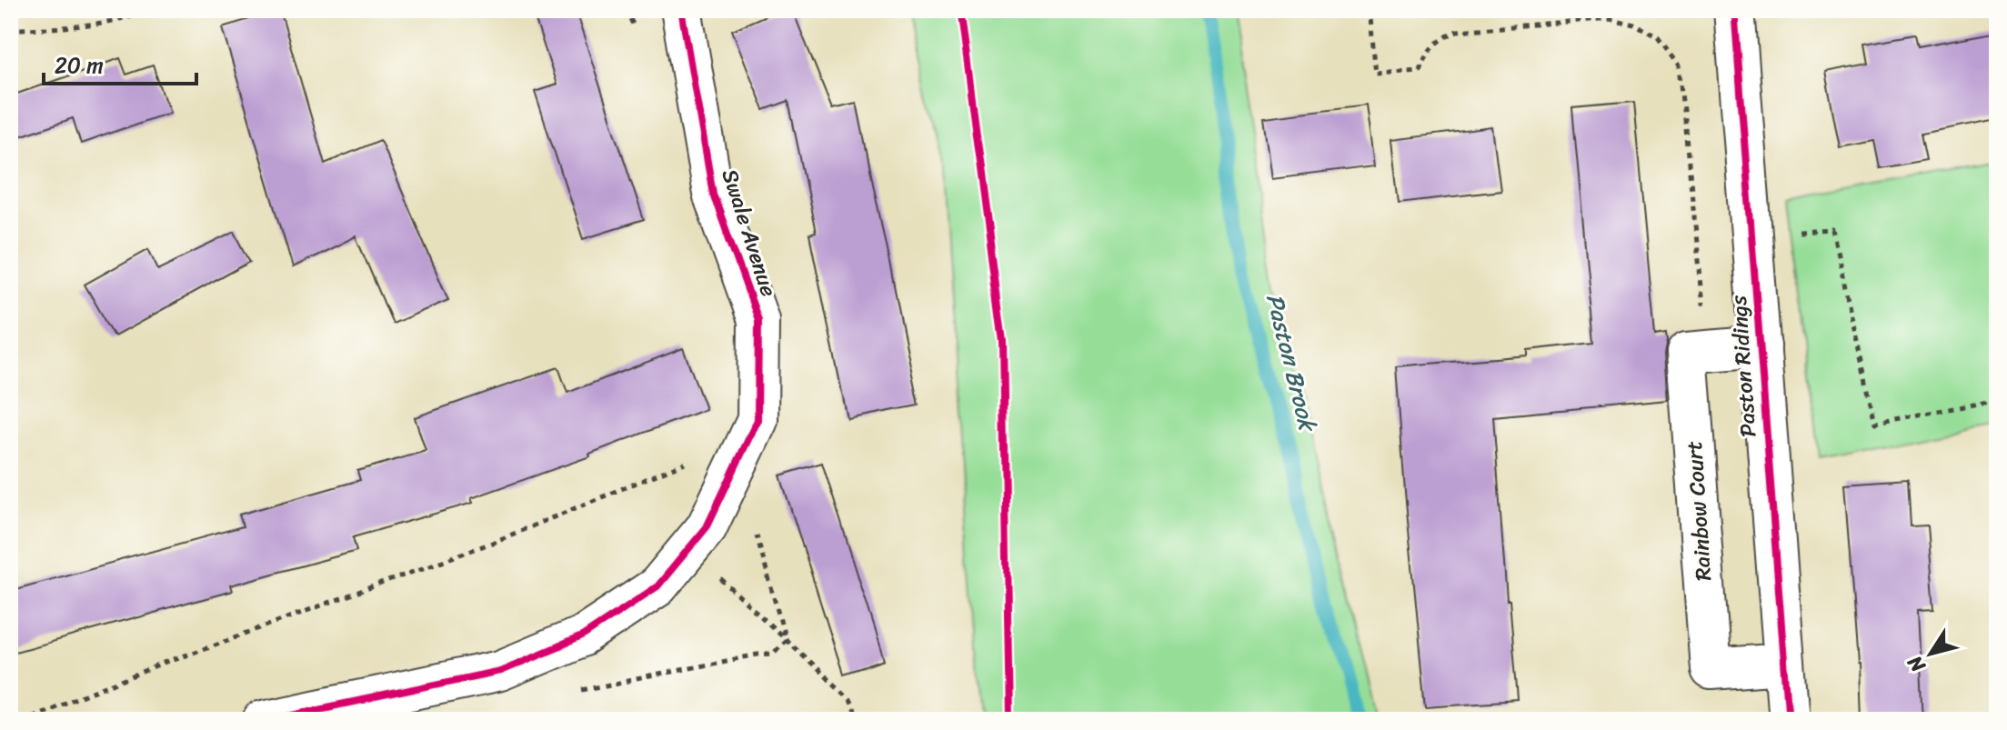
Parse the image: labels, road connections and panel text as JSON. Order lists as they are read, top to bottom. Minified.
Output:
{"streets":{"street":["Swale Avenue","Paston Ridings","Rainbow Court"]},"crossings":[["Paston Ridings","Rainbow Court"]],"water":["Paston Brook"],"scale_bar":"20 m","north":"bottom left"}
